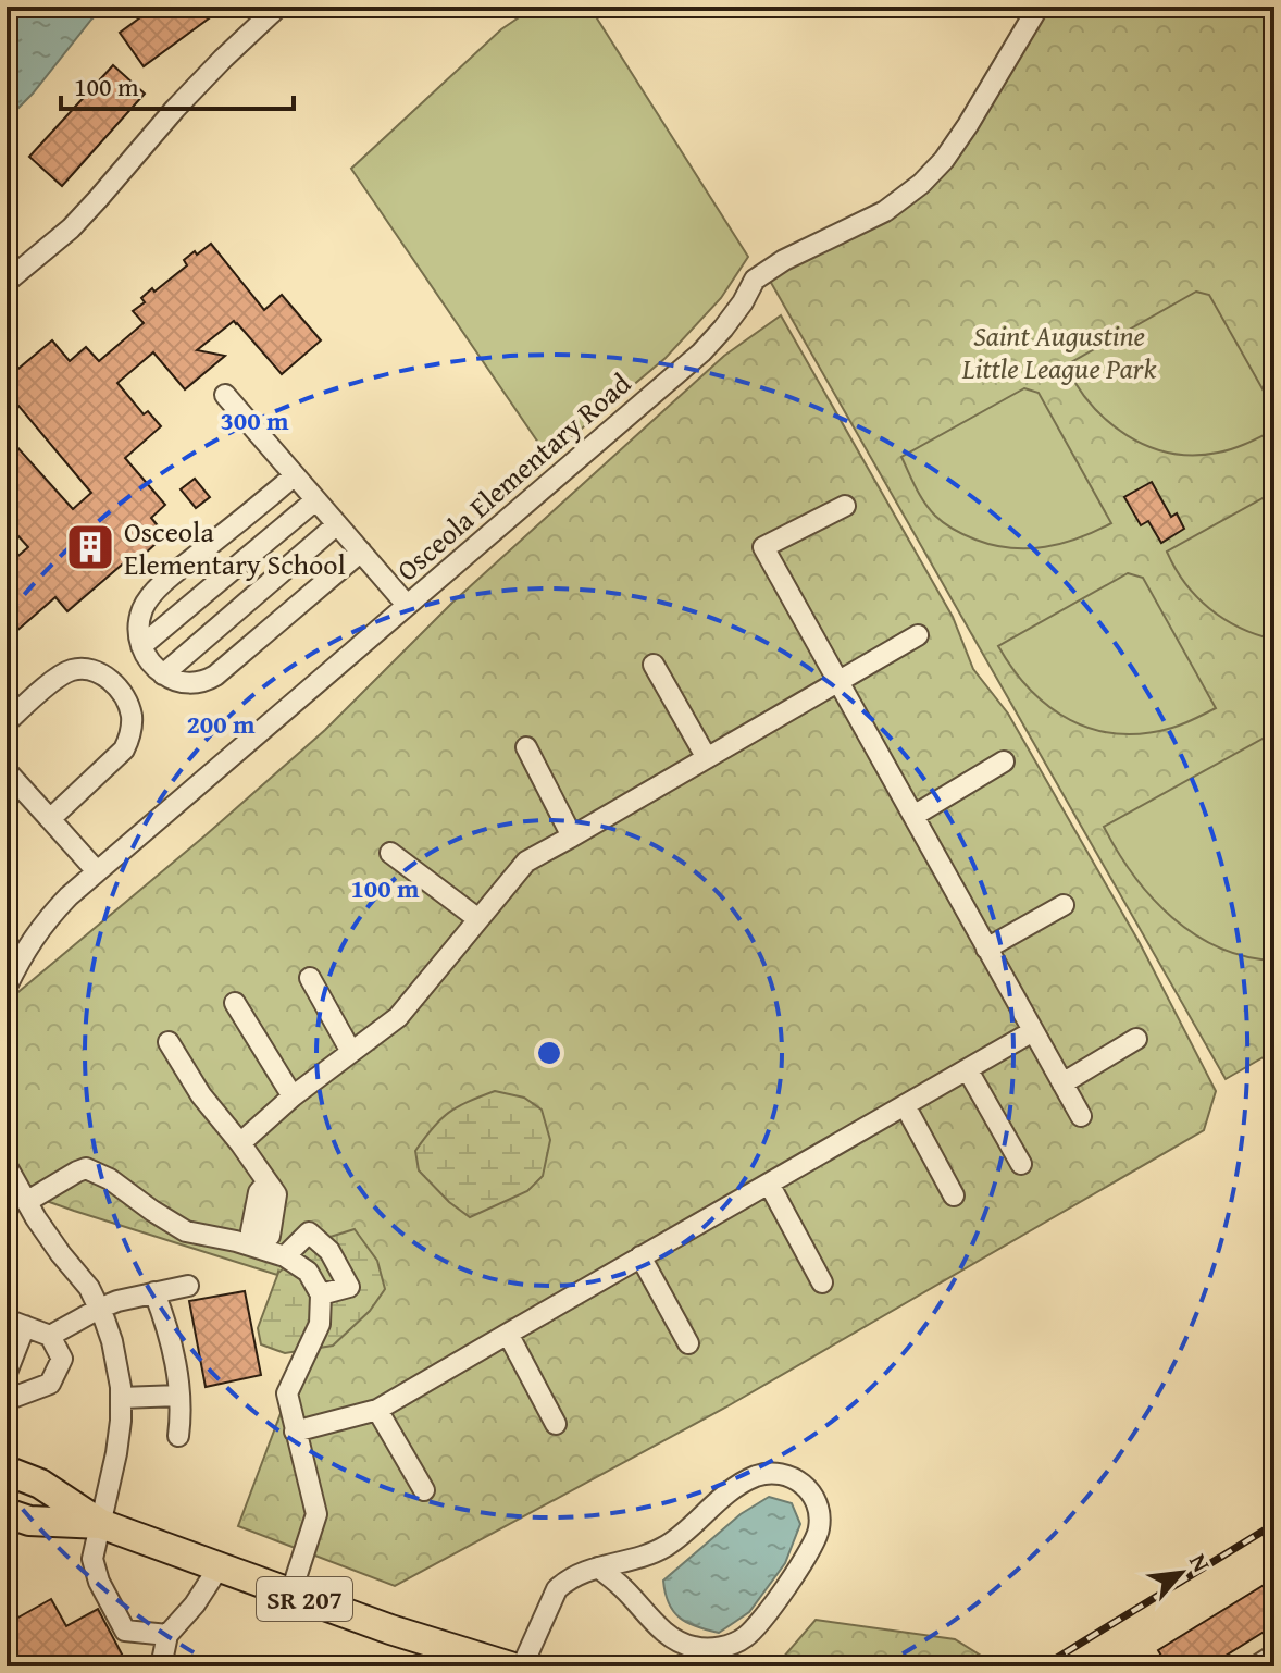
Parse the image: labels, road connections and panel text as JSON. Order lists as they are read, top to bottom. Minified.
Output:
{"streets":{"highway":["SR 207"],"street":["Osceola Elementary Road"]},"parks":["Saint Augustine Little League Park"],"places":{"building":["Osceola Elementary School"]},"scale_bar":"100 m","north":"top right","rings":["300 m","200 m","100 m"]}
